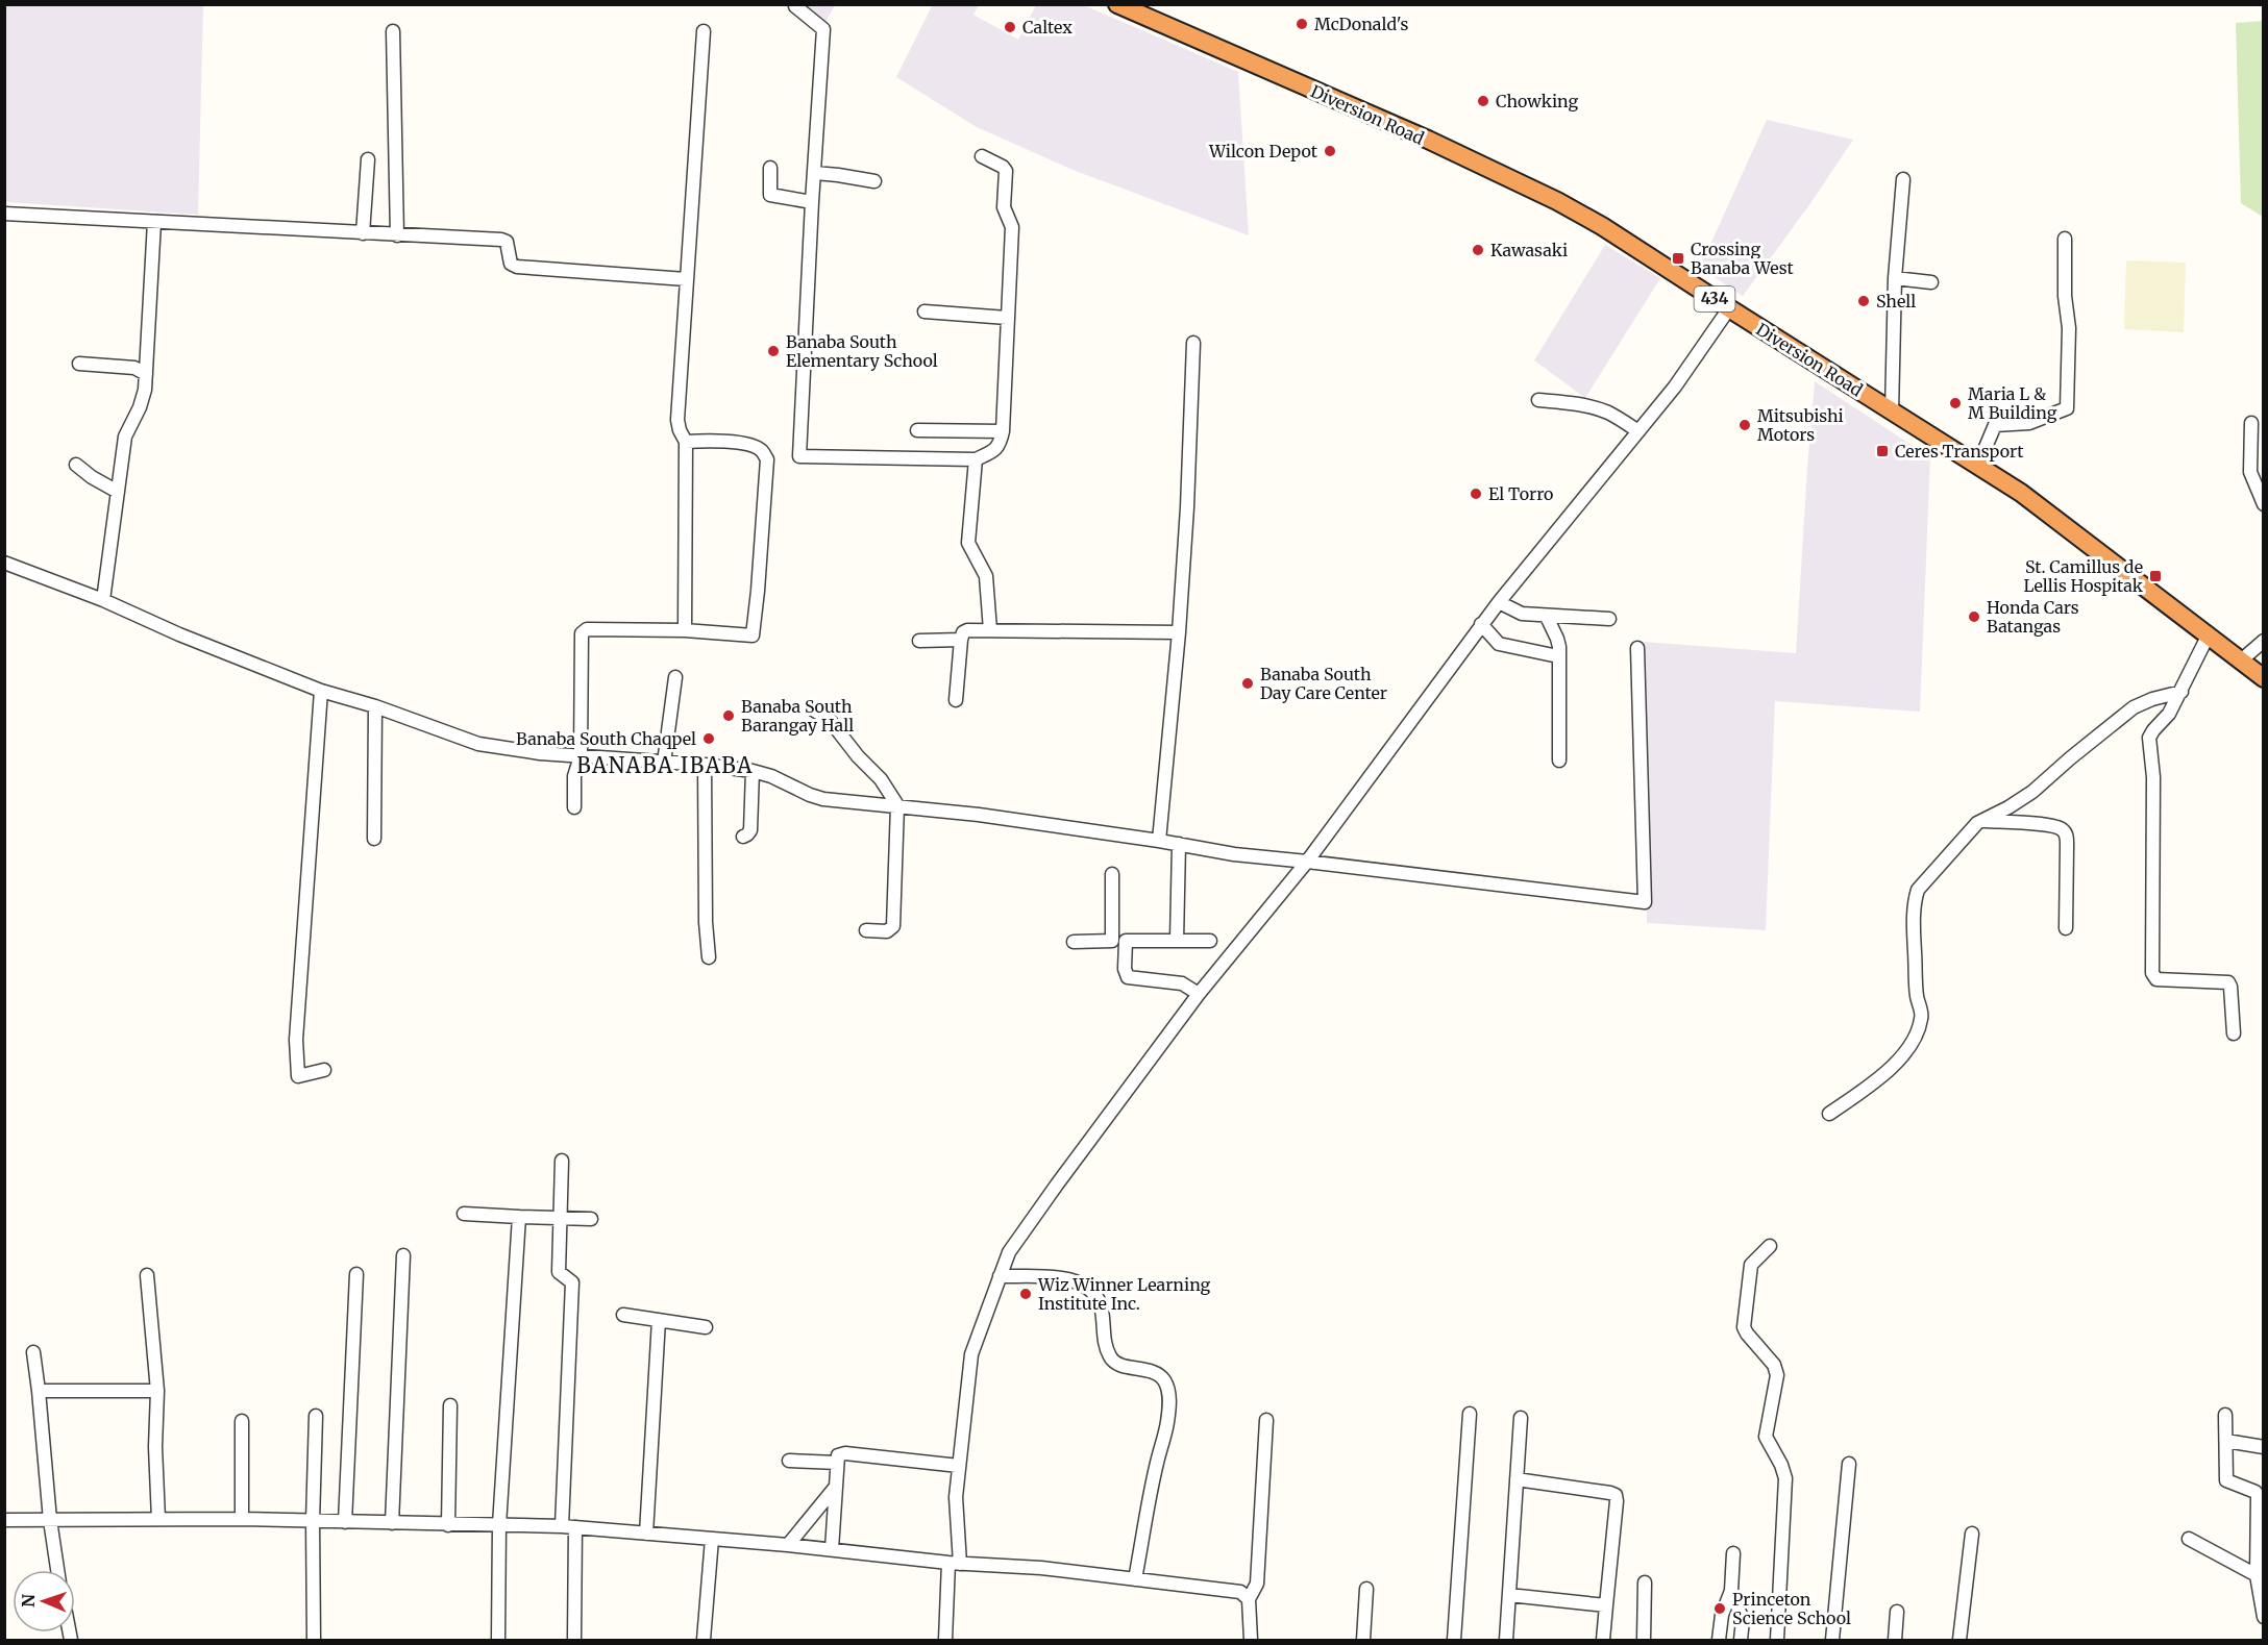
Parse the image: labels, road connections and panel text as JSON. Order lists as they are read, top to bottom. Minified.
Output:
{"streets":{"highway":["Diversion Road","434"]},"districts":["BANABA IBABA"],"places":{"other":["McDonald's","Caltex","Chowking","Wilcon Depot","Kawasaki","Shell","Banaba South Elementary School","Maria L & M Building","Mitsubishi Motors","El Torro","Honda Cars Batangas","Banaba South Day Care Center","Banaba South Barangay Hall","Banaba South Chaqpel","Wiz Winner Learning Institute Inc.","Princeton Science School"],"transit":["Crossing Banaba West","Ceres Transport","St. Camillus de Lellis Hospitak"]},"north":"left"}
